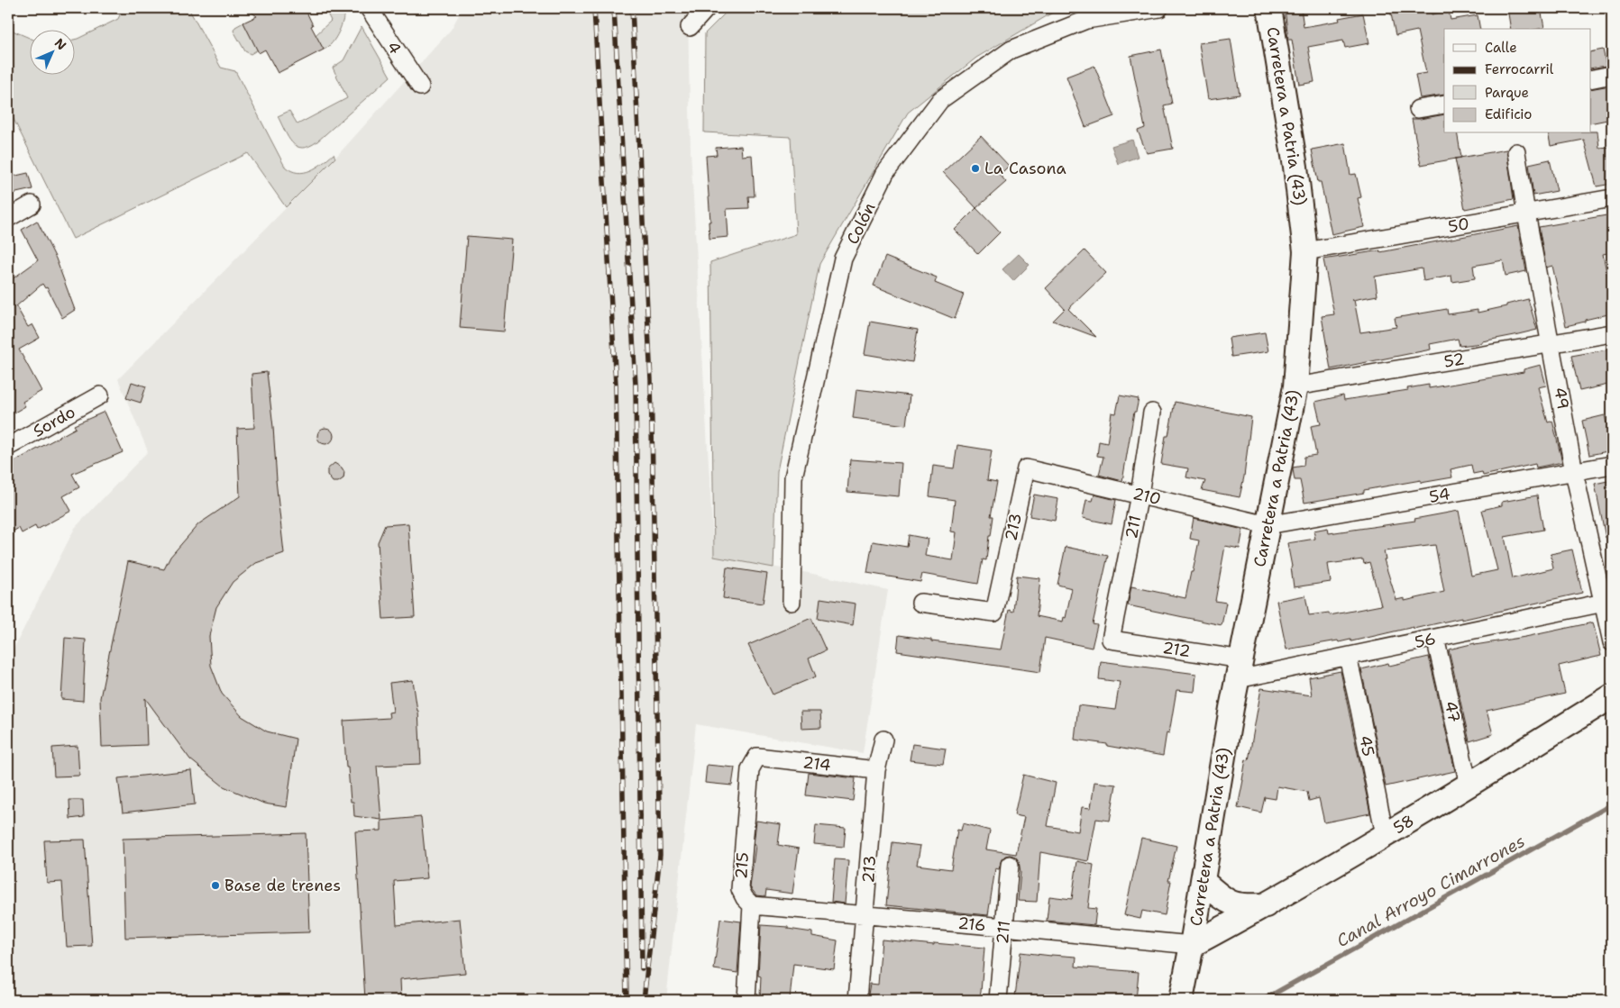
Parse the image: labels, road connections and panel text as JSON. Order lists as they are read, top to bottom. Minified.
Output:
{"streets":{"street":["4","Carretera a Patria (43)","Colón","50","52","49","Sordo","54","210","213","211","56","212","47","45","214","58","215","216"]},"crossings":[["Carretera a Patria (43)","50"],["Carretera a Patria (43)","52"],["Carretera a Patria (43)","54"],["Carretera a Patria (43)","210"],["Carretera a Patria (43)","56"],["Carretera a Patria (43)","212"],["Carretera a Patria (43)","58"],["Carretera a Patria (43)","216"],["50","49"],["52","49"],["49","54"],["49","56"],["54","210"],["210","213"],["210","211"],["213","214"],["213","216"],["211","212"],["211","216"],["56","212"],["56","47"],["56","45"],["47","58"],["45","58"],["214","215"],["58","216"],["215","216"]],"water":["Canal Arroyo Cimarrones"],"places":["La Casona","Base de trenes"],"legend":["Calle","Ferrocarril","Parque","Edificio"],"north":"top right"}
